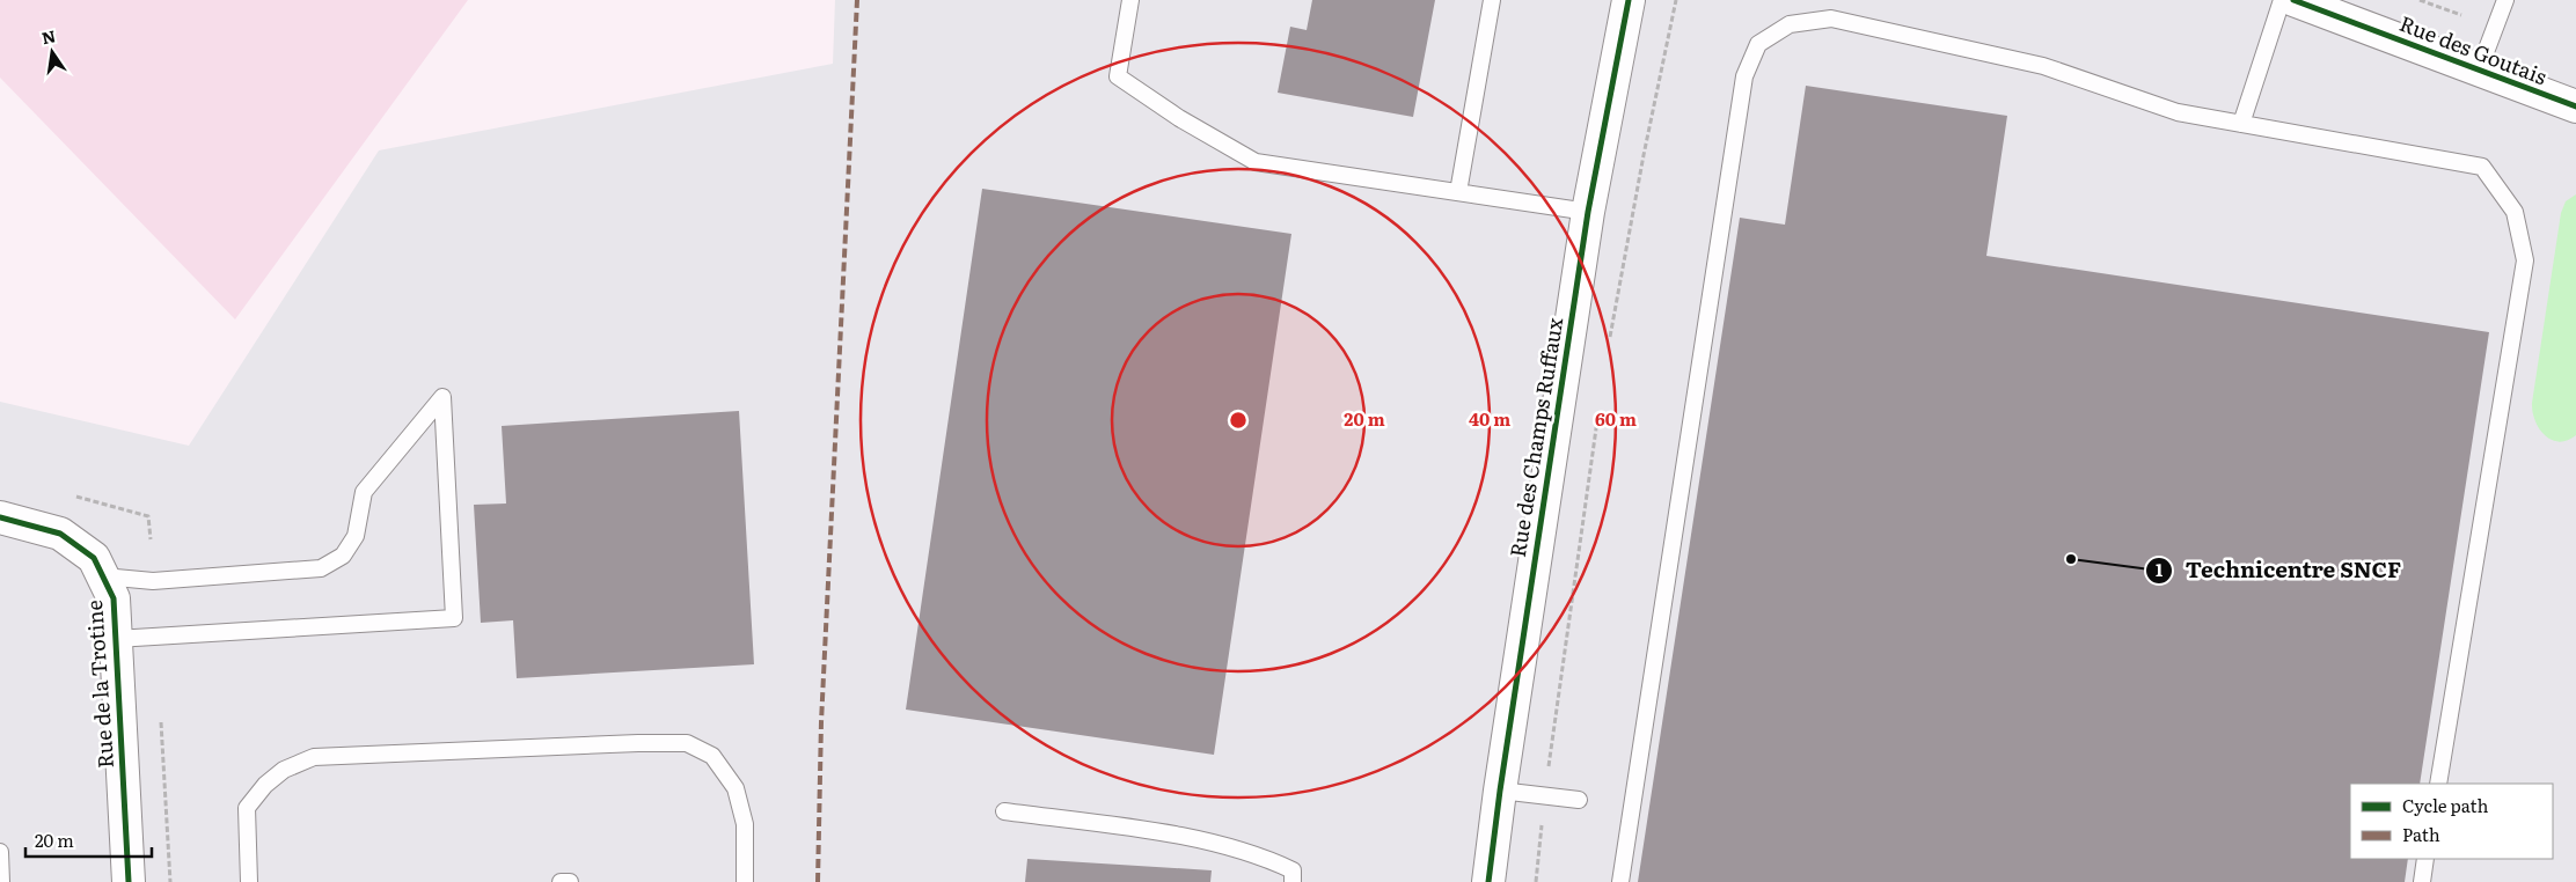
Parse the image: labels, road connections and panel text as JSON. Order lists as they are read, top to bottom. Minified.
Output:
{"streets":{"street":["Rue des Goutais","Rue des Champs Ruffaux","Rue de la Trotine"]},"places":["Technicentre SNCF"],"legend":["Cycle path","Path"],"scale_bar":"20 m","north":"top","rings":["20 m","40 m","60 m"]}
